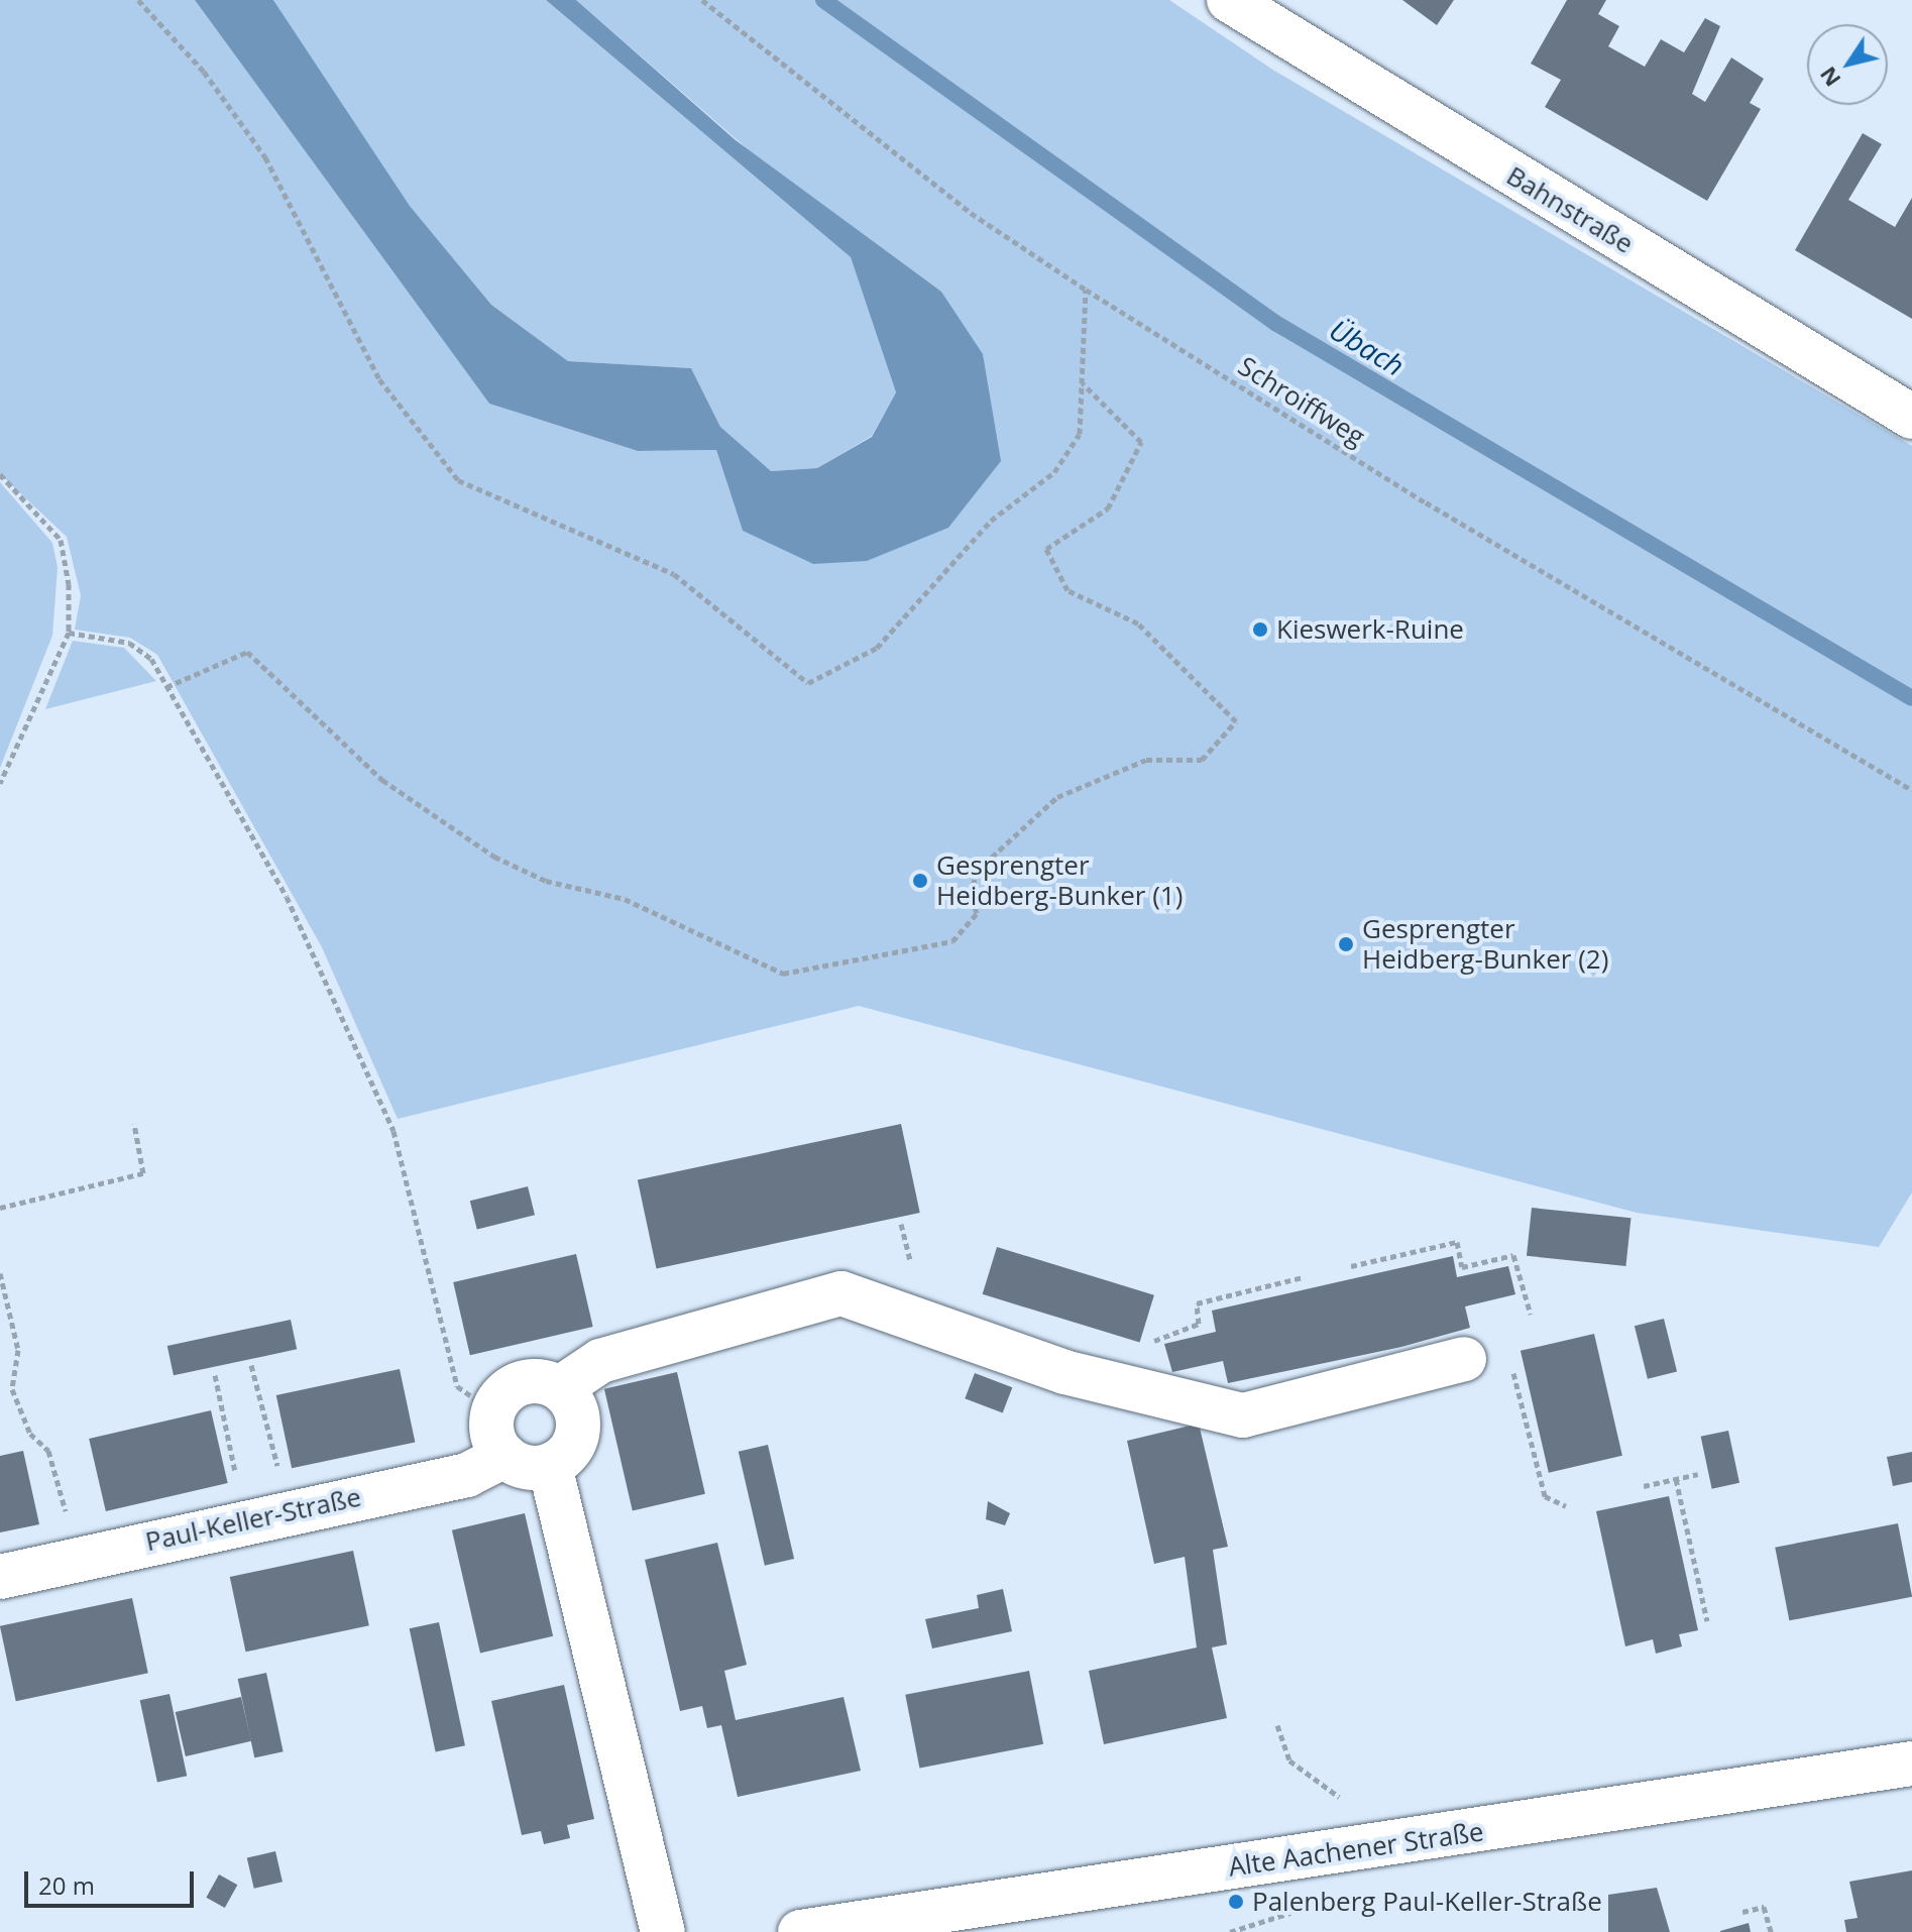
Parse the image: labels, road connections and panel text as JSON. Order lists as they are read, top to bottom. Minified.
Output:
{"streets":{"street":["Bahnstraße","Paul-Keller-Straße","Alte Aachener Straße"],"path":["Schroiffweg"]},"water":["Übach"],"places":["Kieswerk-Ruine","Gesprengter Heidberg-Bunker (1)","Gesprengter Heidberg-Bunker (2)","Palenberg Paul-Keller-Straße"],"scale_bar":"20 m","north":"bottom left"}
